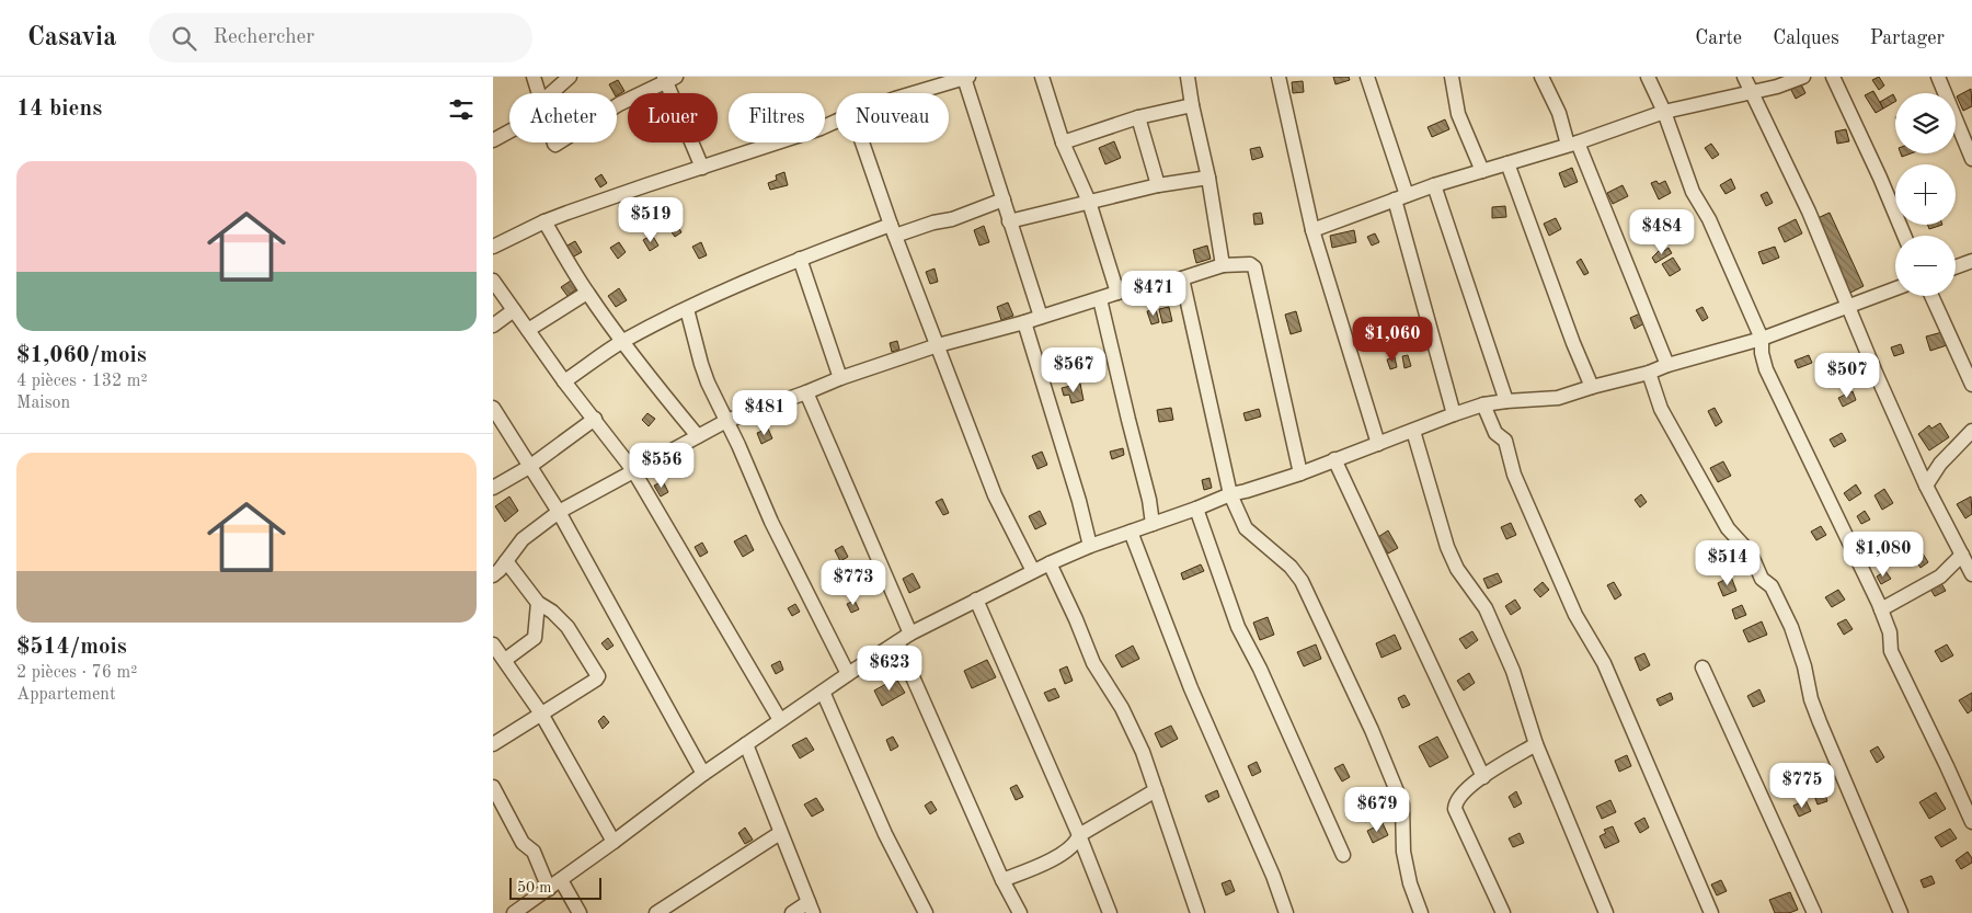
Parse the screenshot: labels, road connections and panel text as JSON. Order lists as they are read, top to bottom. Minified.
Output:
{"scale_bar":"50 m","page":{"header":"Casavia","search":"Rechercher","nav":["Carte","Calques","Partager"],"heading":"14 biens","map_buttons":["+","−"],"chip":["Acheter","Louer","Filtres","Nouveau"],"list":[{"name":"$1,060/mois","note":"4 pièces · 132 m² · Maison"},{"name":"$514/mois","note":"2 pièces · 76 m² · Appartement"}],"price":["$519","$484","$471","$1,060","$567","$507","$481","$556","$1,080","$514","$773","$623","$775","$679"],"scale":"50 m"}}
